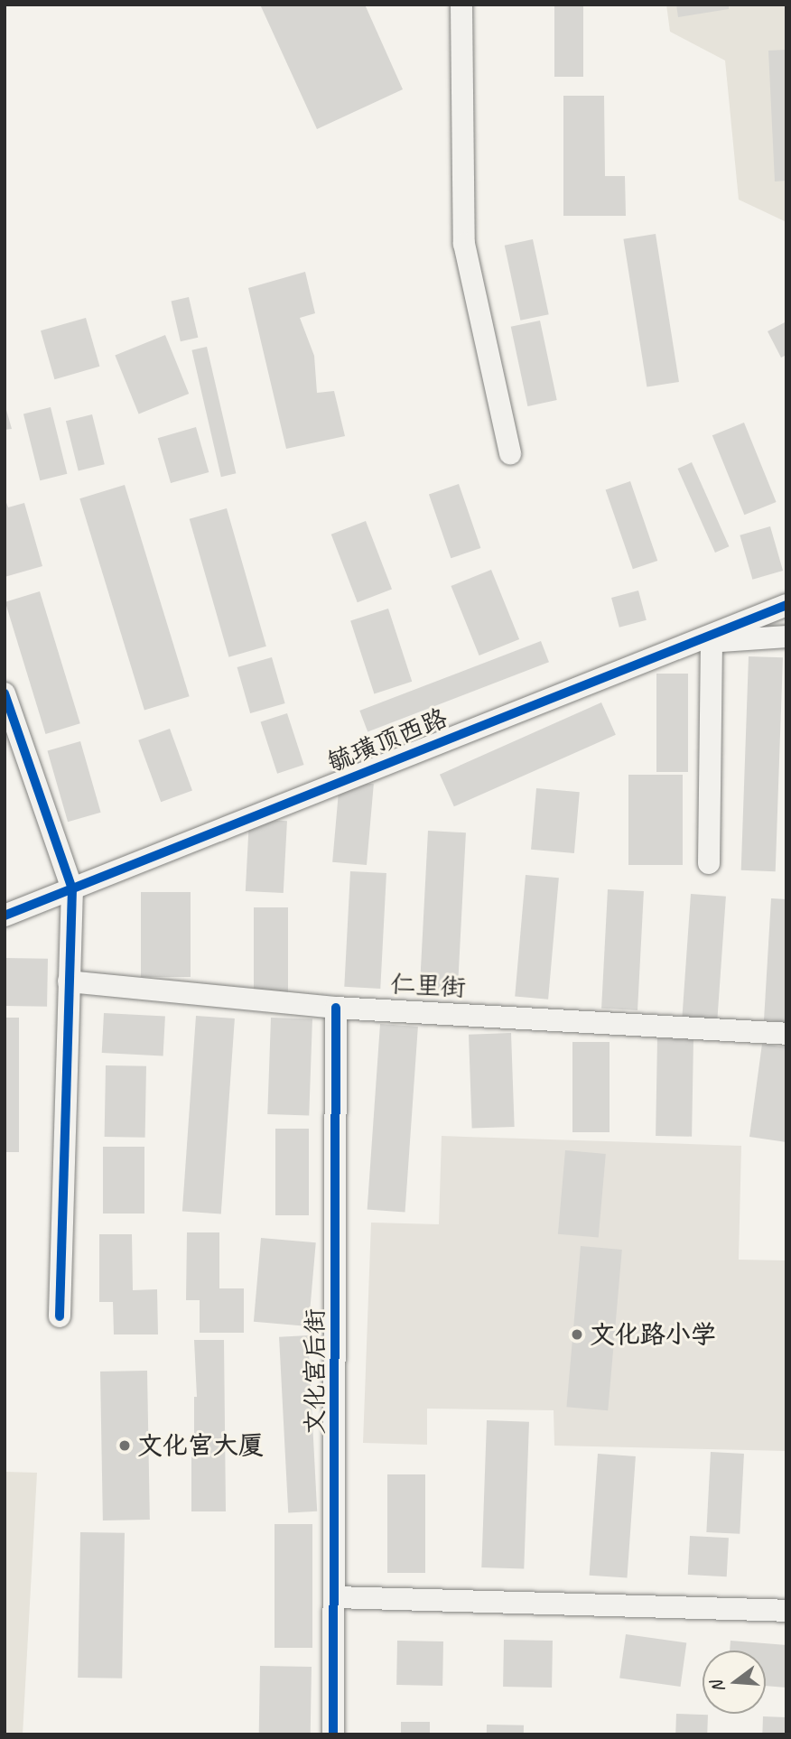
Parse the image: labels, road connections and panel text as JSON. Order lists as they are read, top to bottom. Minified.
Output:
{"streets":{"street":["毓璜顶西路","仁里街","文化宫后街"]},"crossings":[["仁里街","文化宫后街"]],"places":["文化路小学","文化宫大厦"],"north":"left"}
